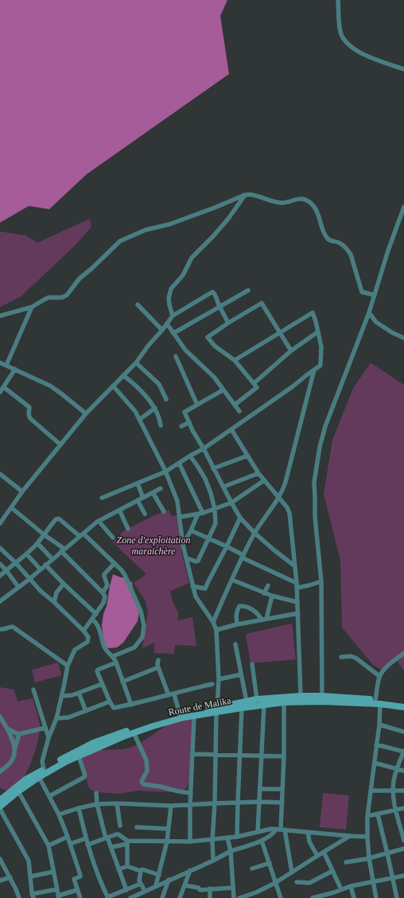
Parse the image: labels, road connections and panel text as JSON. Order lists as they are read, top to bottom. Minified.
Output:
{"streets":{"main road":["Route de Malika"]},"parks":["Zone d'exploitation maraichère"]}
